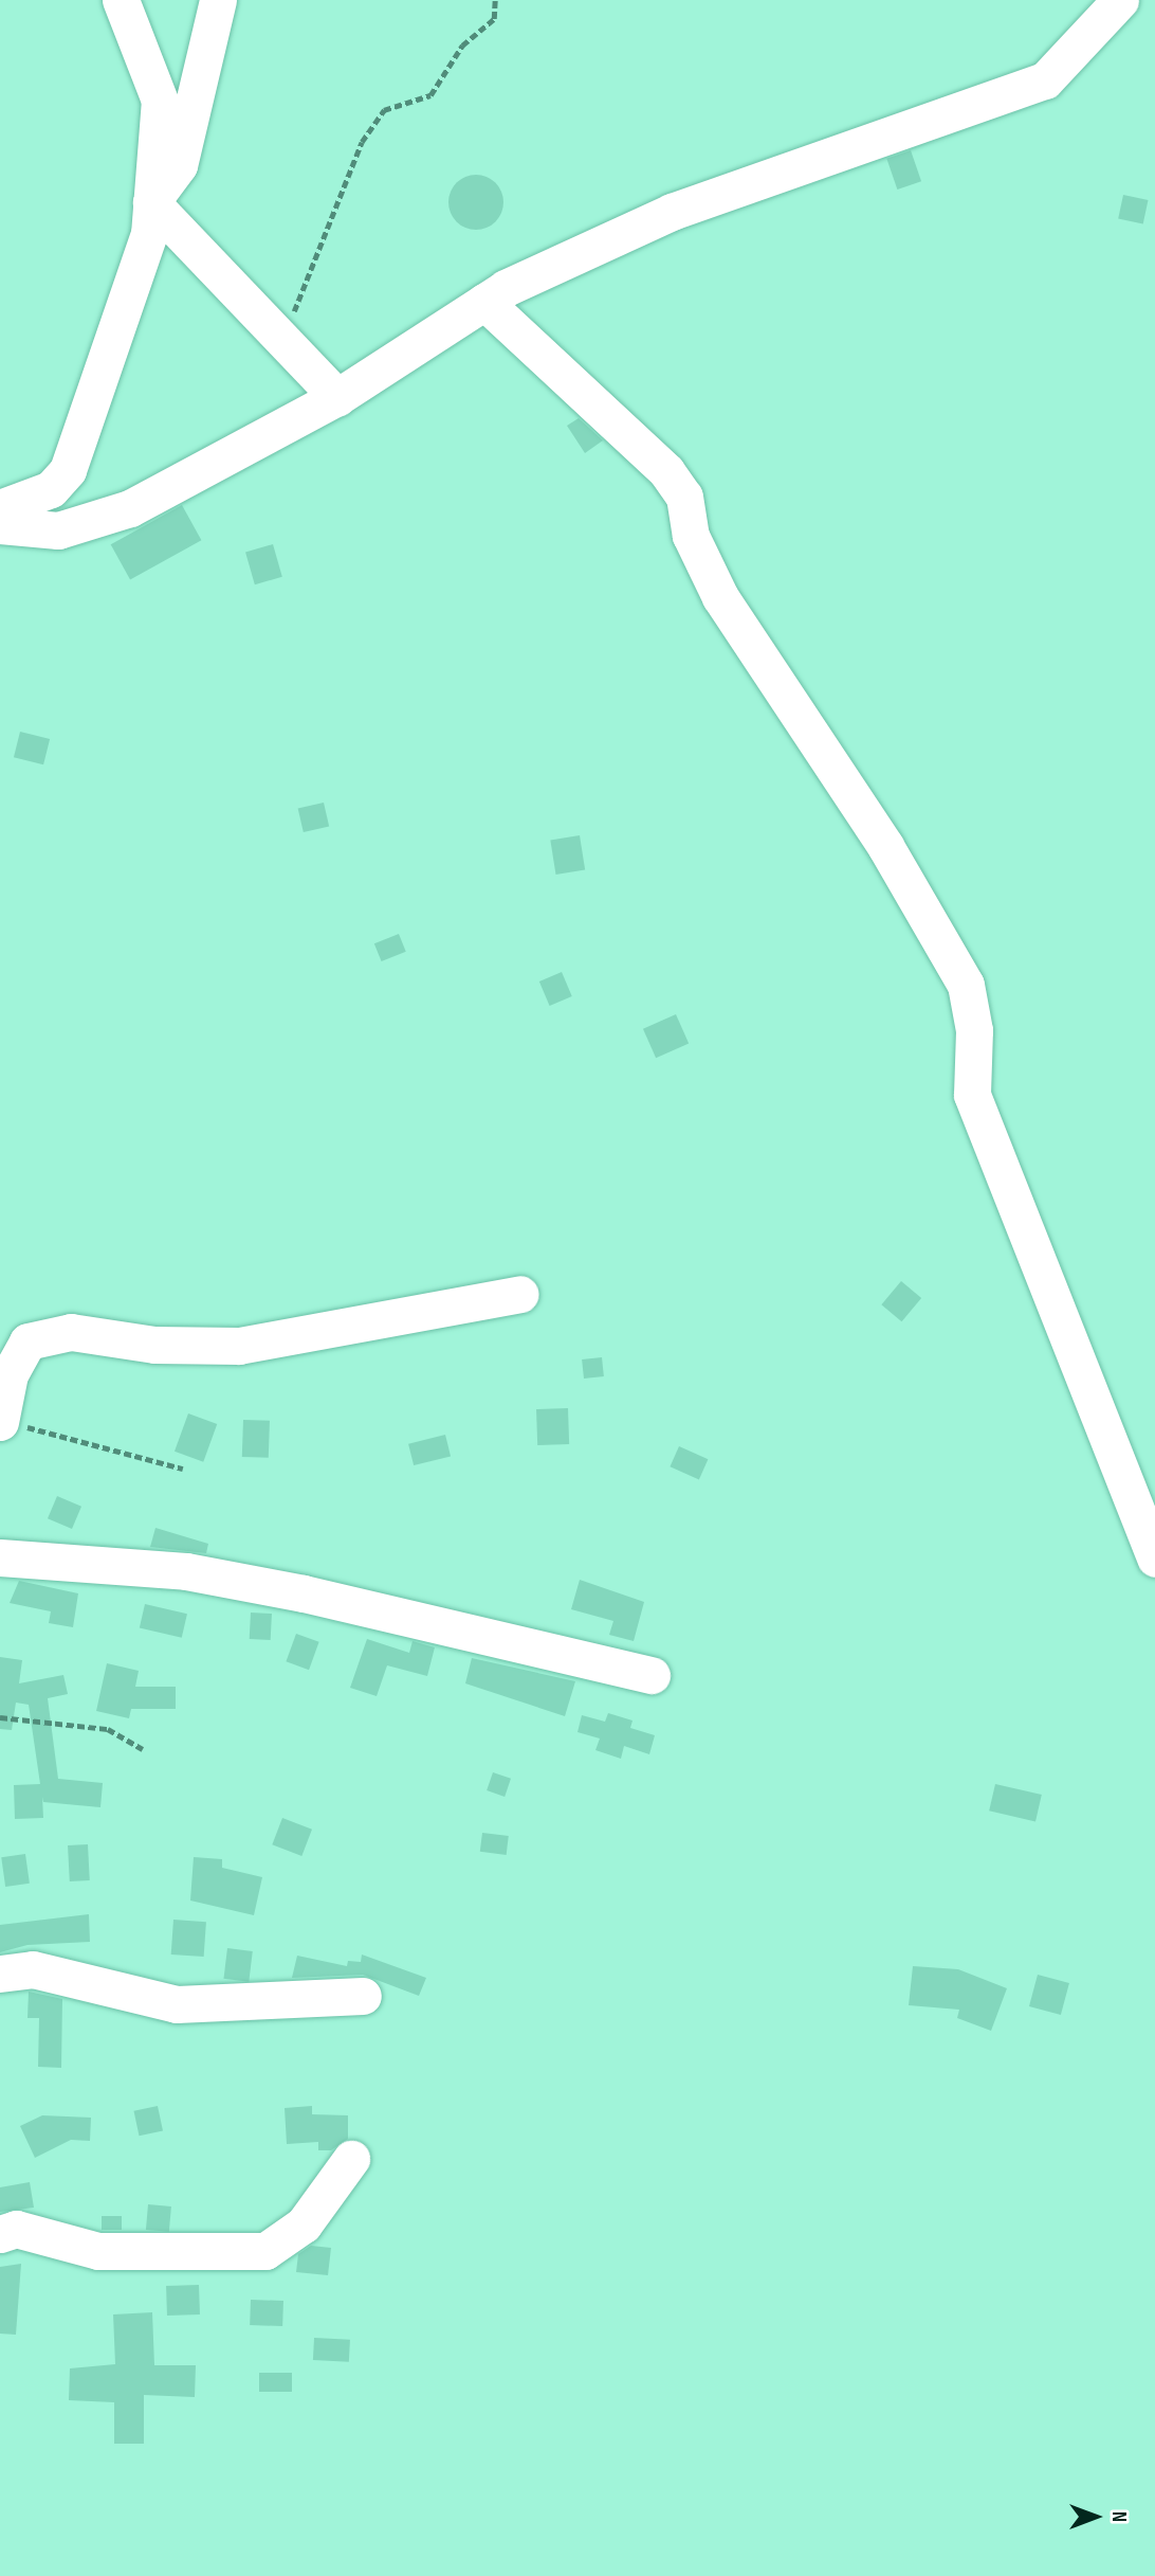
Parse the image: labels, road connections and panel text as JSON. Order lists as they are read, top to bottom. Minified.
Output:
{"north":"right"}
